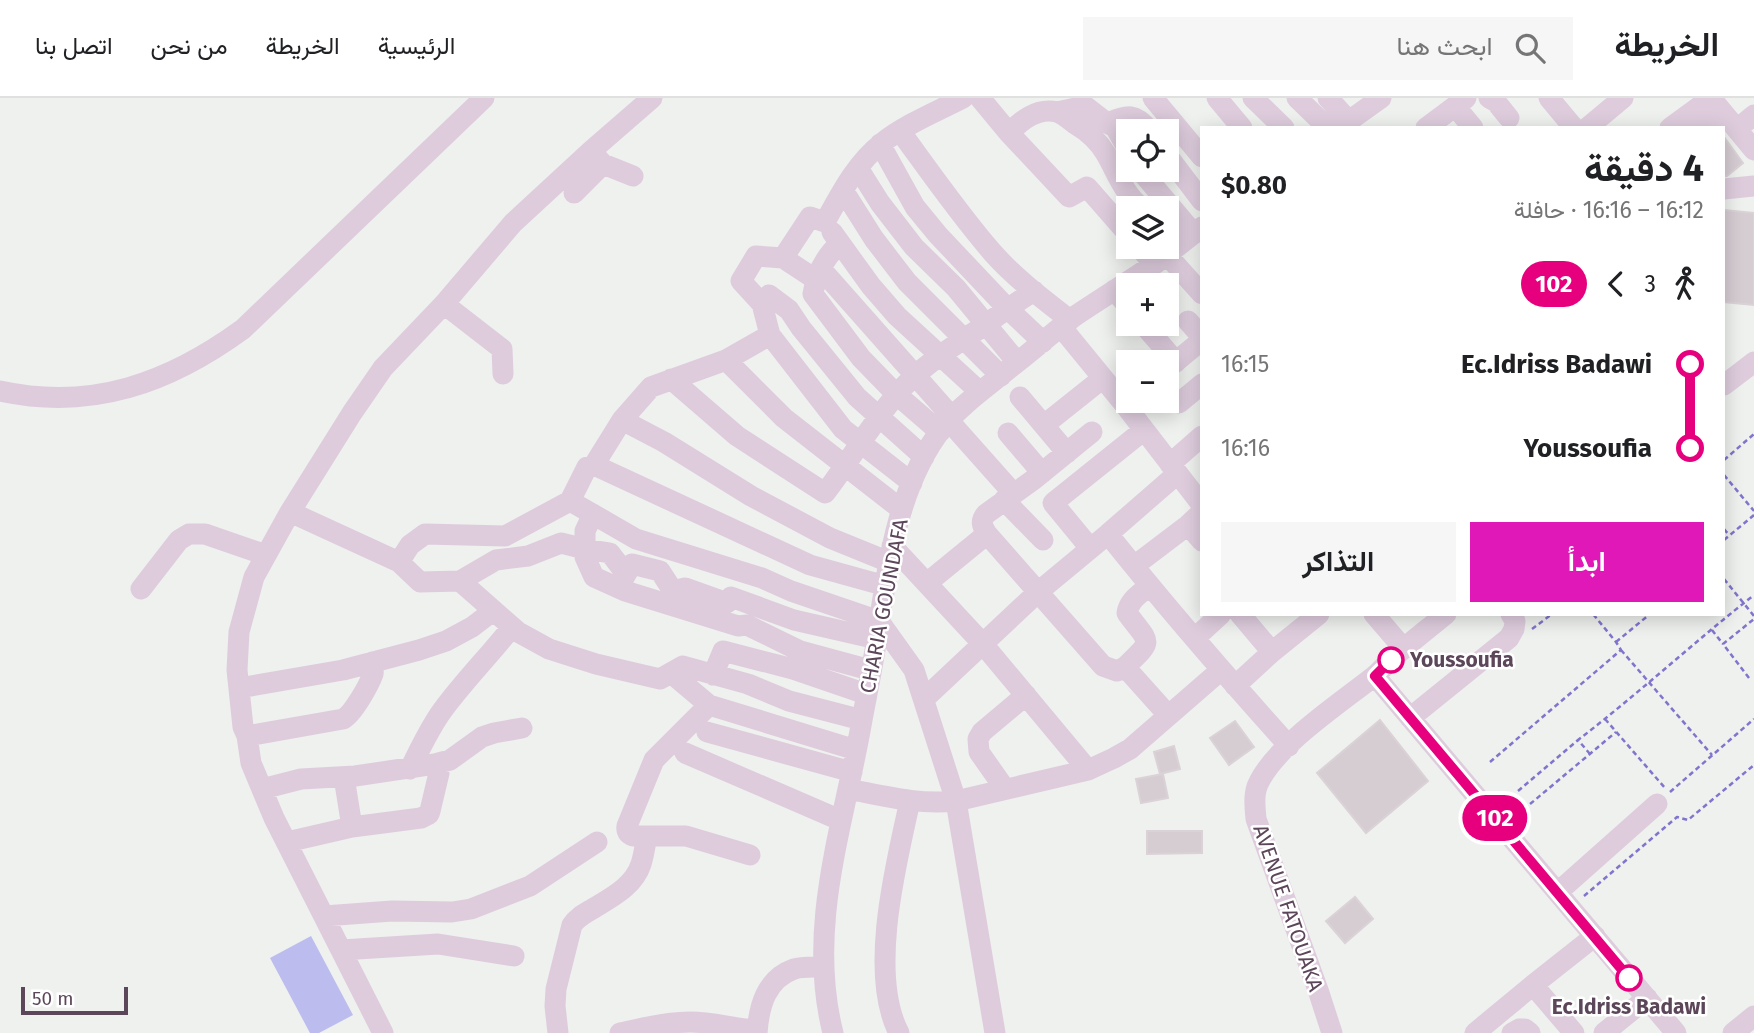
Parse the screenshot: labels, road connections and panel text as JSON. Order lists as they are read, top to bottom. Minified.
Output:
{"streets":{"street":["CHARIA GOUNDAFA","AVENUE FATOUAKA"]},"places":["Youssoufia","Ec.Idriss Badawi"],"lines":["bus line 102"],"scale_bar":"50 m","page":{"header":"الخريطة","search":"ابحث هنا","nav":["الرئيسية","الخريطة","من نحن","اتصل بنا"],"on_map":"102","map_buttons":["+","−"],"heading":["4 دقيقة","16:12 – 16:16 · حافلة","$0.80"],"legs":["3","102"],"list":[{"name":"Ec.Idriss Badawi","value":"16:15"},{"name":"Youssoufia","value":"16:16"}],"buttons":["ابدأ","التذاكر"],"scale":"50 m"}}
